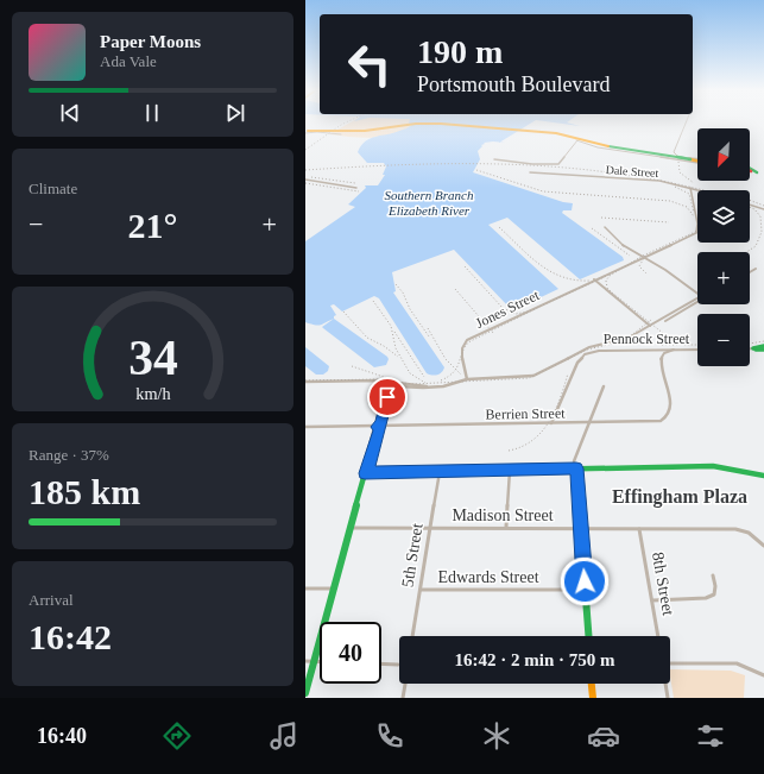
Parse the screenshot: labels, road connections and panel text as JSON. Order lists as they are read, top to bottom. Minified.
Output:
{"streets":{"street":["Dale Street","Jones Street","Pennock Street","Berrien Street","Madison Street","5th Street","Edwards Street","8th Street"]},"crossings":[["Pennock Street","Berrien Street"],["Madison Street","5th Street"],["Madison Street","8th Street"],["5th Street","Edwards Street"]],"districts":["Effingham Plaza"],"water":["Southern Branch Elizabeth River"],"north":"bottom left","page":{"turn":["190 m","Portsmouth Boulevard"],"song":["Paper Moons","Ada Vale"],"map_buttons":["+","−"],"tile":["Climate",["Range · 37%","185 km"],["Arrival","16:42"]],"heat":["−","21°","+"],"limit":"40","trip":"16:42 · 2 min · 750 m","tabs":"16:40","gauge":["34","km/h"]}}
